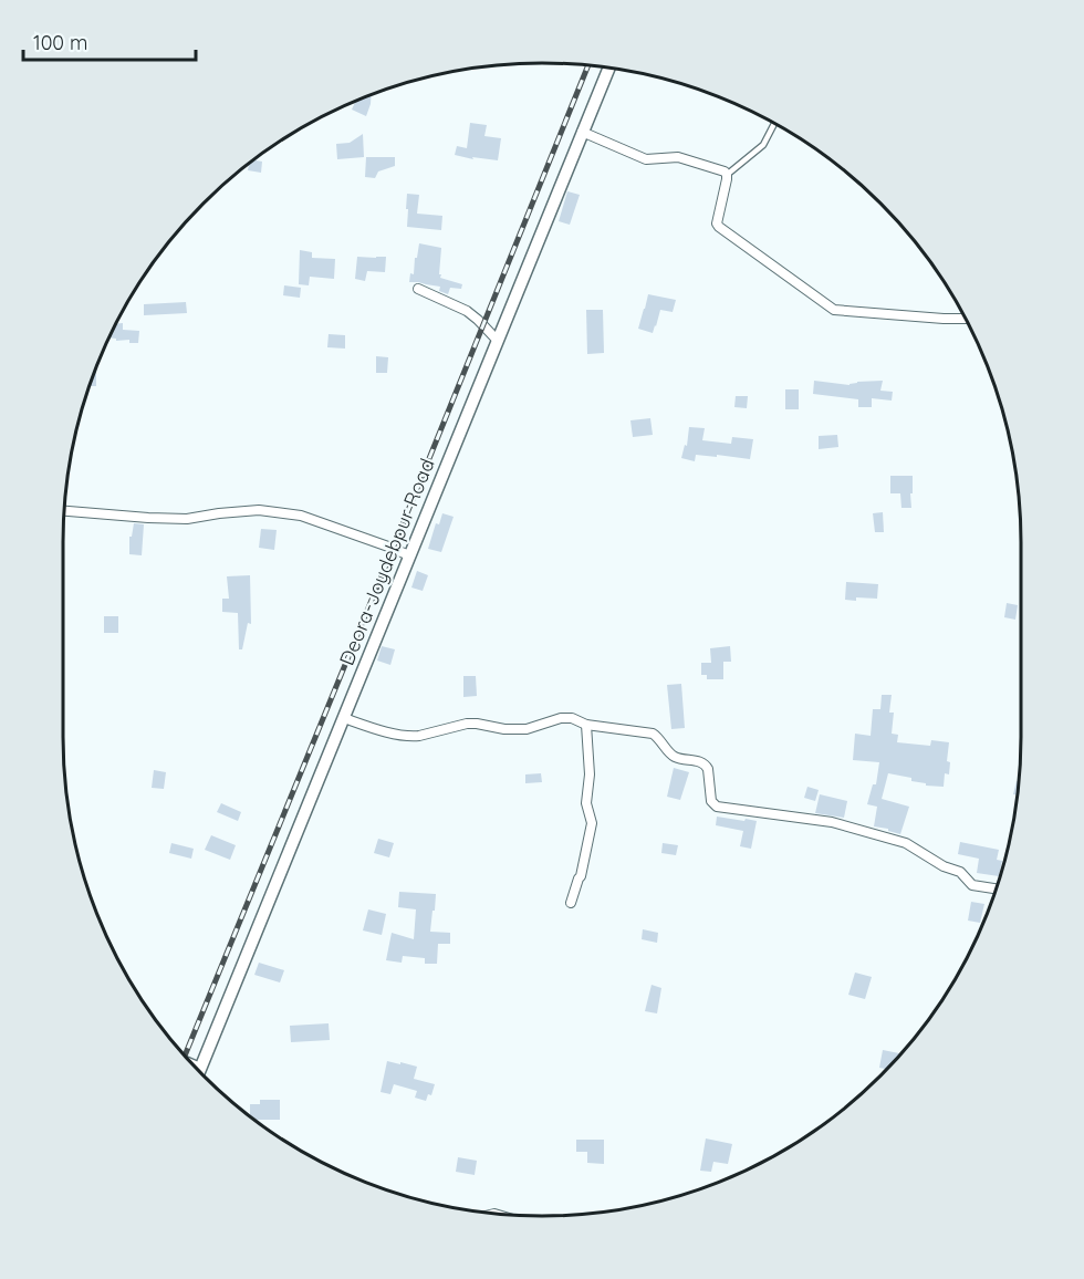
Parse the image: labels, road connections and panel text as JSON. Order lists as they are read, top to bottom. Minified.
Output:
{"streets":{"street":["Deora-Joydebpur Road"]},"scale_bar":"100 m"}
